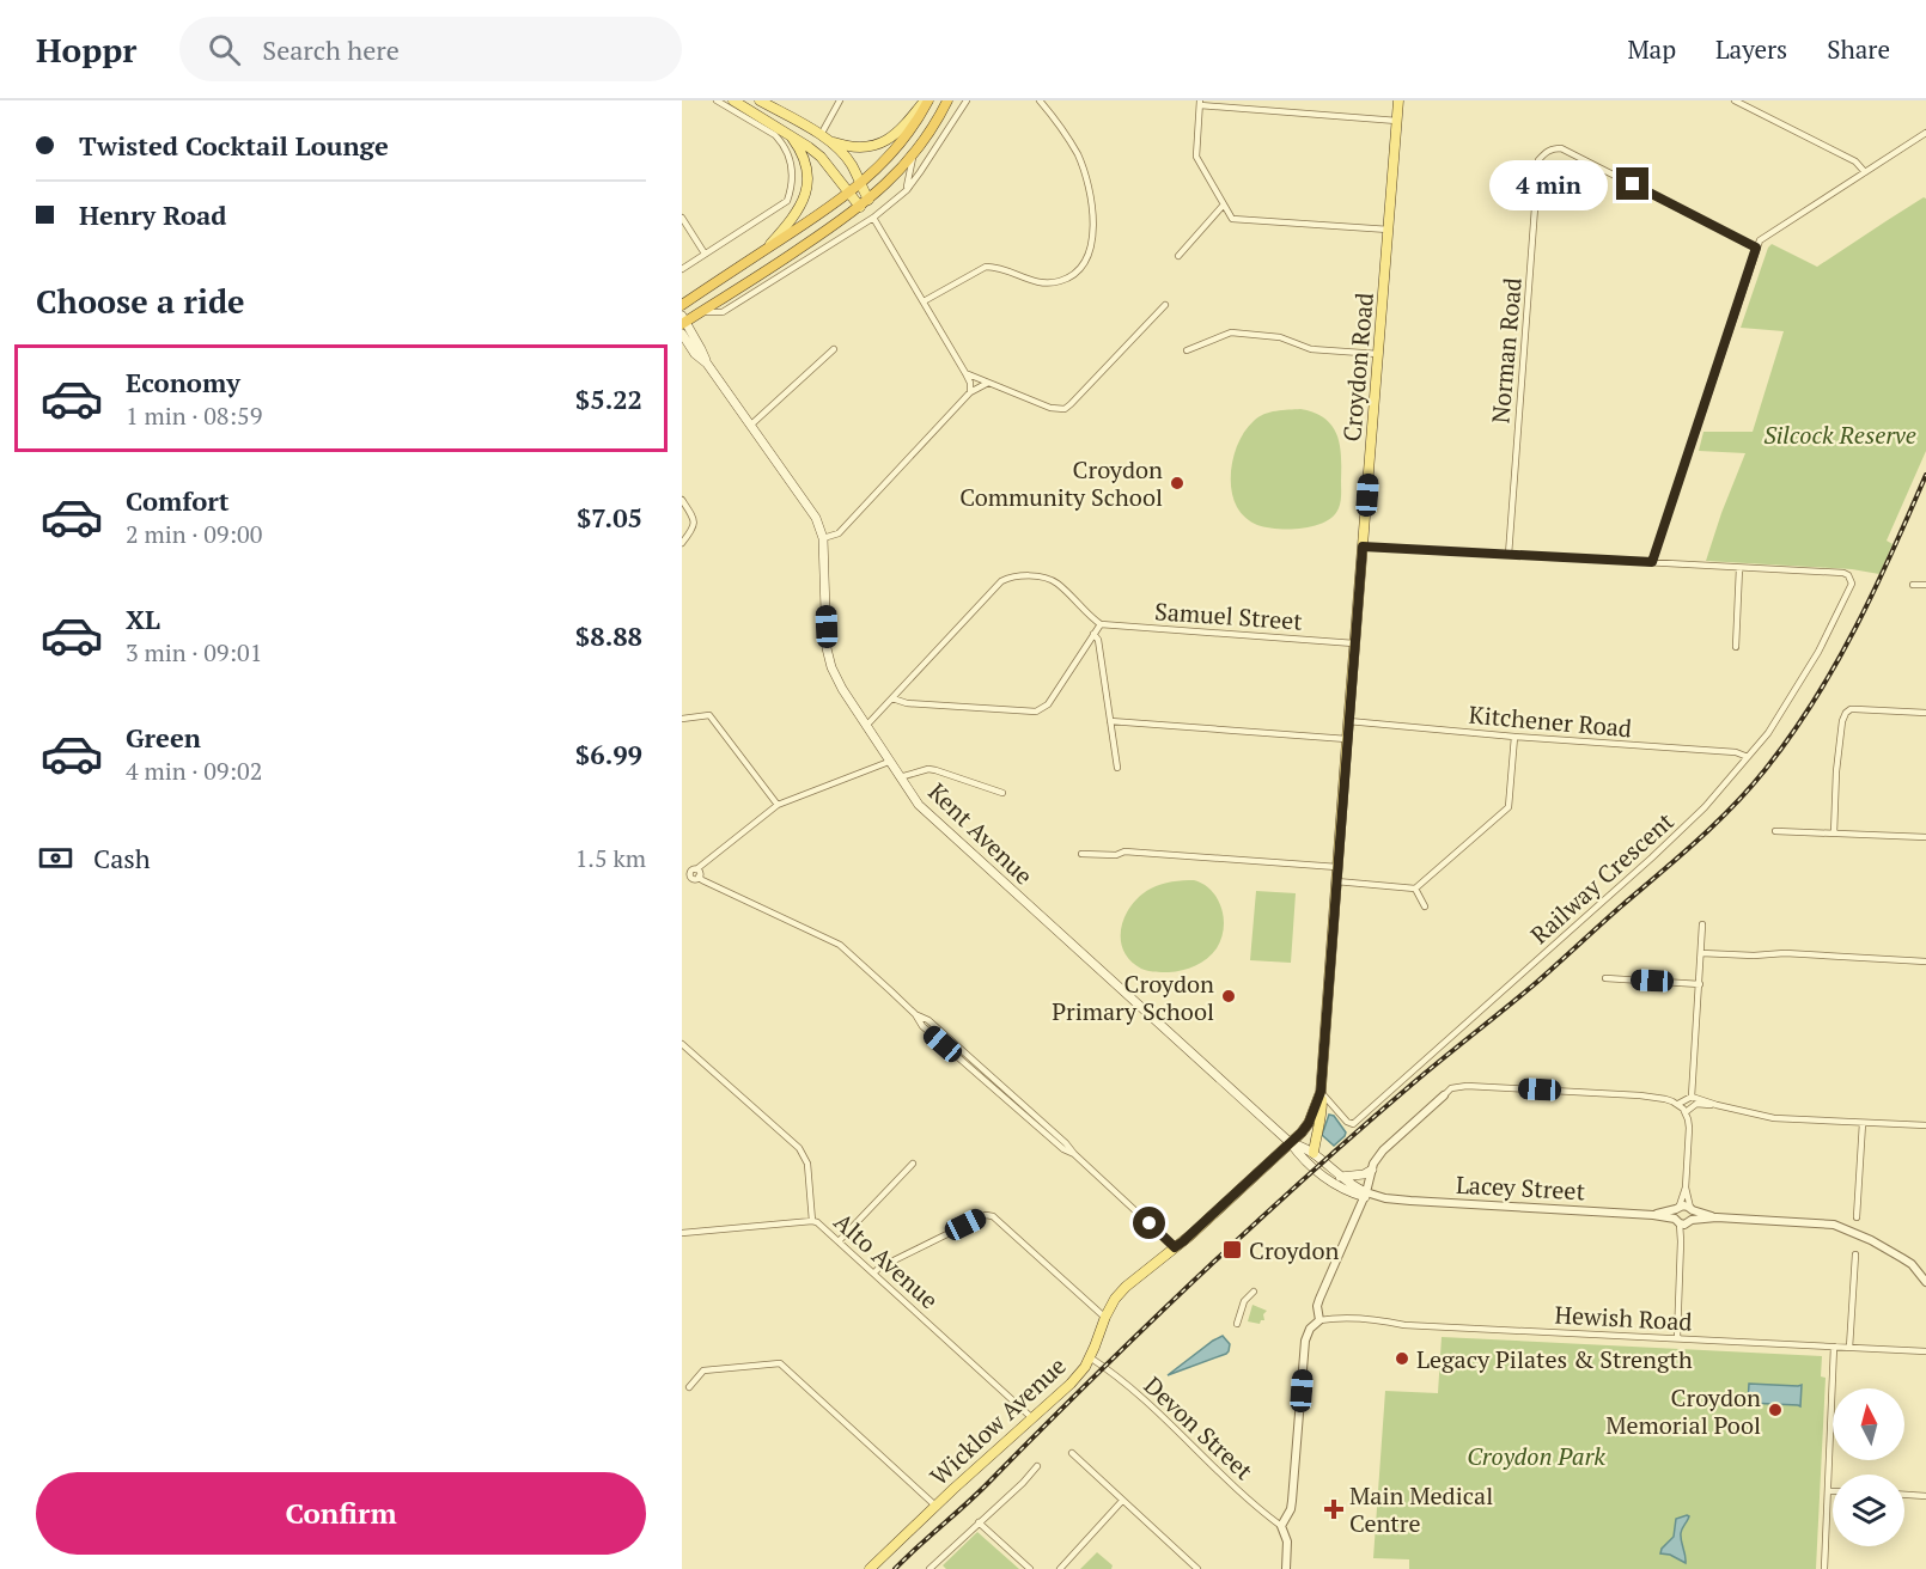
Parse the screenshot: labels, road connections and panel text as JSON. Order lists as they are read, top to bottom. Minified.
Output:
{"streets":{"main road":["Croydon Road","Kent Avenue","Wicklow Avenue"],"street":["Norman Road","Samuel Street","Kitchener Road","Railway Crescent","Lacey Street","Alto Avenue","Hewish Road","Devon Street"]},"crossings":[["Croydon Road","Samuel Street"],["Croydon Road","Kitchener Road"],["Croydon Road","Kent Avenue"],["Croydon Road","Railway Crescent"],["Croydon Road","Wicklow Avenue"],["Kitchener Road","Railway Crescent"],["Kent Avenue","Lacey Street"],["Kent Avenue","Wicklow Avenue"],["Alto Avenue","Wicklow Avenue"],["Wicklow Avenue","Devon Street"]],"parks":["Silcock Reserve","Croydon Park"],"places":{"other":["Croydon Community School","Croydon Primary School","Legacy Pilates & Strength","Croydon Memorial Pool"],"transit":["Croydon"],"health":["Main Medical Centre"]},"north":"top","page":{"header":"Hoppr","search":"Search here","nav":["Map","Layers","Share"],"banner":["Twisted Cocktail Lounge","Henry Road"],"bubble":"4 min","heading":"Choose a ride","list":[{"name":"Economy","note":"1 min · 08:59","value":"$5.22"},{"name":"Comfort","note":"2 min · 09:00","value":"$7.05"},{"name":"XL","note":"3 min · 09:01","value":"$8.88"},{"name":"Green","note":"4 min · 09:02","value":"$6.99"}],"pay":["Cash","1.5 km"],"buttons":"Confirm"}}
